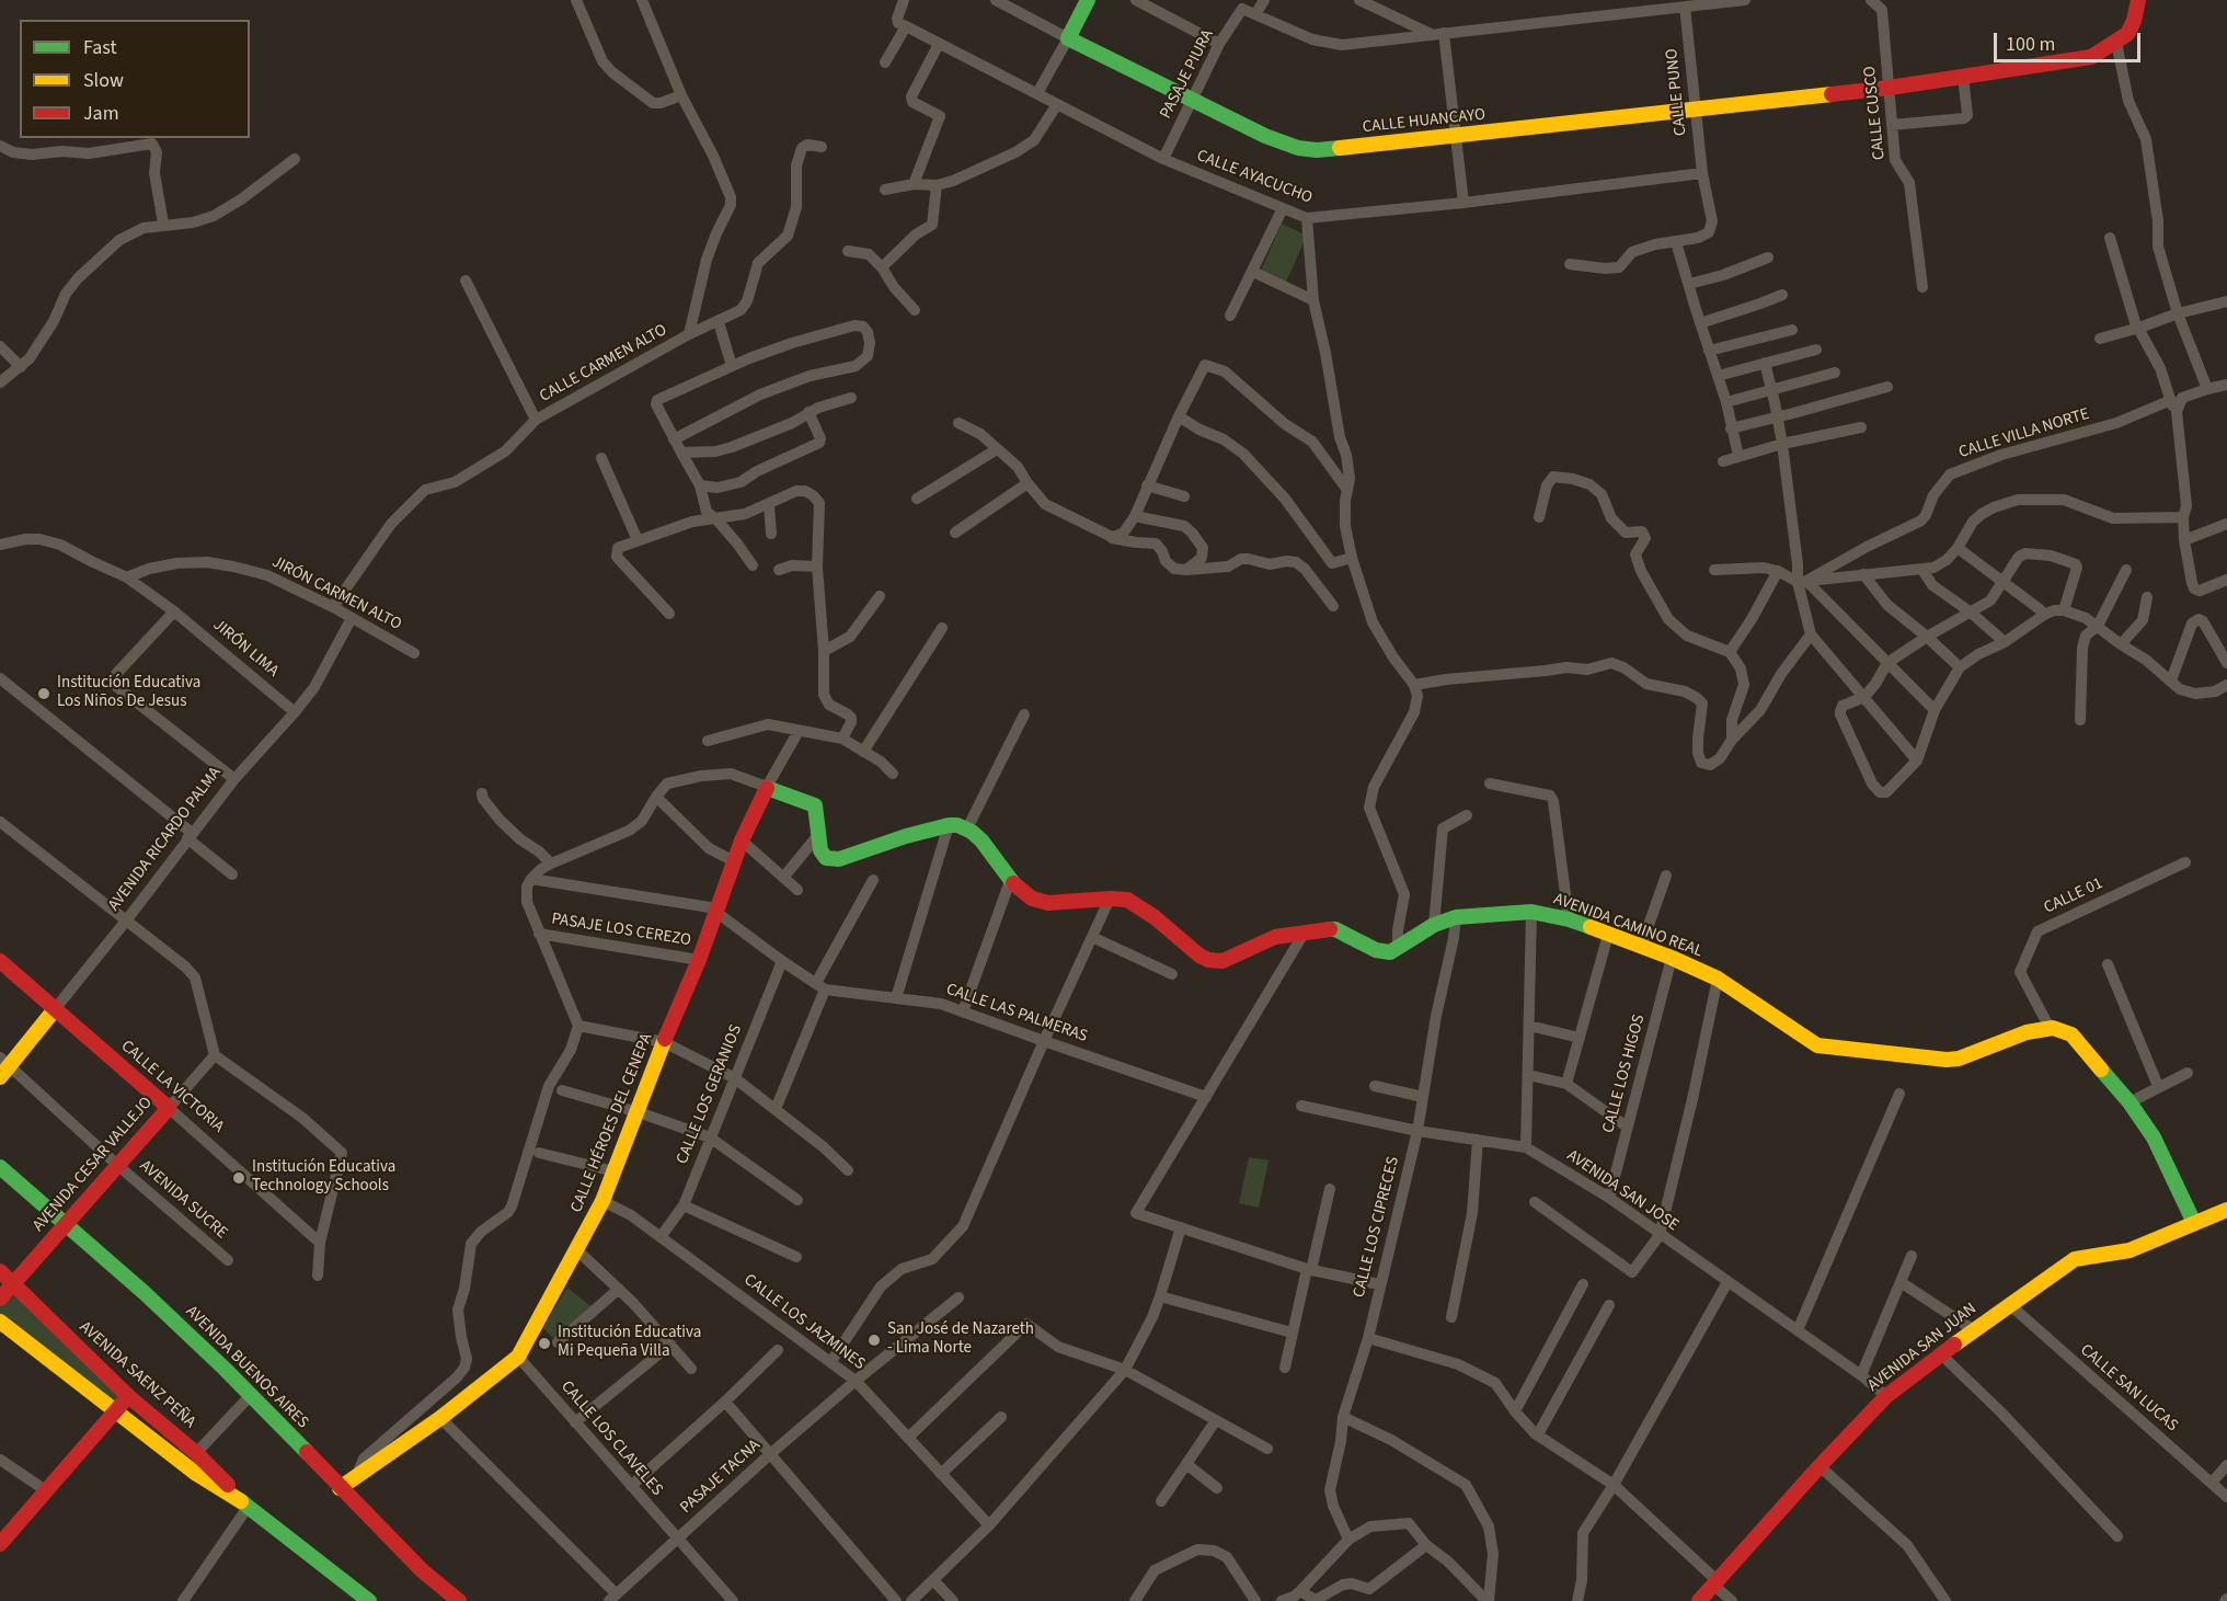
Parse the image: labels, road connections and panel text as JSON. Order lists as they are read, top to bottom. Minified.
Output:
{"streets":{"street":["PASAJE PIURA","CALLE PUNO","CALLE CUSCO","CALLE HUANCAYO","CALLE AYACUCHO","CALLE CARMEN ALTO","CALLE VILLA NORTE","JIRÓN CARMEN ALTO","JIRÓN LIMA","AVENIDA RICARDO PALMA","CALLE 01","AVENIDA CAMINO REAL","PASAJE LOS CEREZO","CALLE LAS PALMERAS","CALLE LOS HIGOS","CALLE LA VICTORIA","CALLE LOS GERANIOS","CALLE HÉROES DEL CENEPA","AVENIDA CESAR VALLEJO","AVENIDA SAN JOSE","AVENIDA SUCRE","CALLE LOS CIPRECES","CALLE LOS JAZMINES","AVENIDA SAN JUAN","AVENIDA BUENOS AIRES","AVENIDA SAENZ PEÑA","CALLE SAN LUCAS","CALLE LOS CLAVELES","PASAJE TACNA"]},"crossings":[["PASAJE PIURA","CALLE HUANCAYO"],["PASAJE PIURA","CALLE AYACUCHO"],["CALLE PUNO","CALLE HUANCAYO"],["CALLE PUNO","CALLE AYACUCHO"],["CALLE CUSCO","CALLE HUANCAYO"],["CALLE CARMEN ALTO","JIRÓN CARMEN ALTO"],["JIRÓN CARMEN ALTO","JIRÓN LIMA"],["JIRÓN CARMEN ALTO","AVENIDA RICARDO PALMA"],["JIRÓN LIMA","AVENIDA RICARDO PALMA"],["AVENIDA RICARDO PALMA","CALLE LA VICTORIA"],["AVENIDA RICARDO PALMA","AVENIDA SUCRE"],["CALLE 01","AVENIDA CAMINO REAL"],["AVENIDA CAMINO REAL","CALLE LOS HIGOS"],["AVENIDA CAMINO REAL","CALLE LOS CIPRECES"],["PASAJE LOS CEREZO","CALLE HÉROES DEL CENEPA"],["CALLE LAS PALMERAS","CALLE LOS GERANIOS"],["CALLE LAS PALMERAS","CALLE HÉROES DEL CENEPA"],["CALLE LOS HIGOS","AVENIDA SAN JOSE"],["CALLE LA VICTORIA","AVENIDA CESAR VALLEJO"],["CALLE LOS GERANIOS","CALLE LOS JAZMINES"],["CALLE HÉROES DEL CENEPA","CALLE LOS JAZMINES"],["CALLE HÉROES DEL CENEPA","AVENIDA BUENOS AIRES"],["CALLE HÉROES DEL CENEPA","CALLE LOS CLAVELES"],["AVENIDA CESAR VALLEJO","AVENIDA SUCRE"],["AVENIDA CESAR VALLEJO","AVENIDA BUENOS AIRES"],["AVENIDA CESAR VALLEJO","AVENIDA SAENZ PEÑA"],["AVENIDA SAN JOSE","CALLE LOS CIPRECES"],["AVENIDA SAN JOSE","AVENIDA SAN JUAN"],["CALLE LOS JAZMINES","PASAJE TACNA"],["AVENIDA SAN JUAN","CALLE SAN LUCAS"],["CALLE LOS CLAVELES","PASAJE TACNA"]],"places":["Institución Educativa Los Niños De Jesus","Institución Educativa Technology Schools","San José de Nazareth - Lima Norte","Institución Educativa Mi Pequeña Villa"],"legend":["Fast","Slow","Jam"],"scale_bar":"100 m"}
